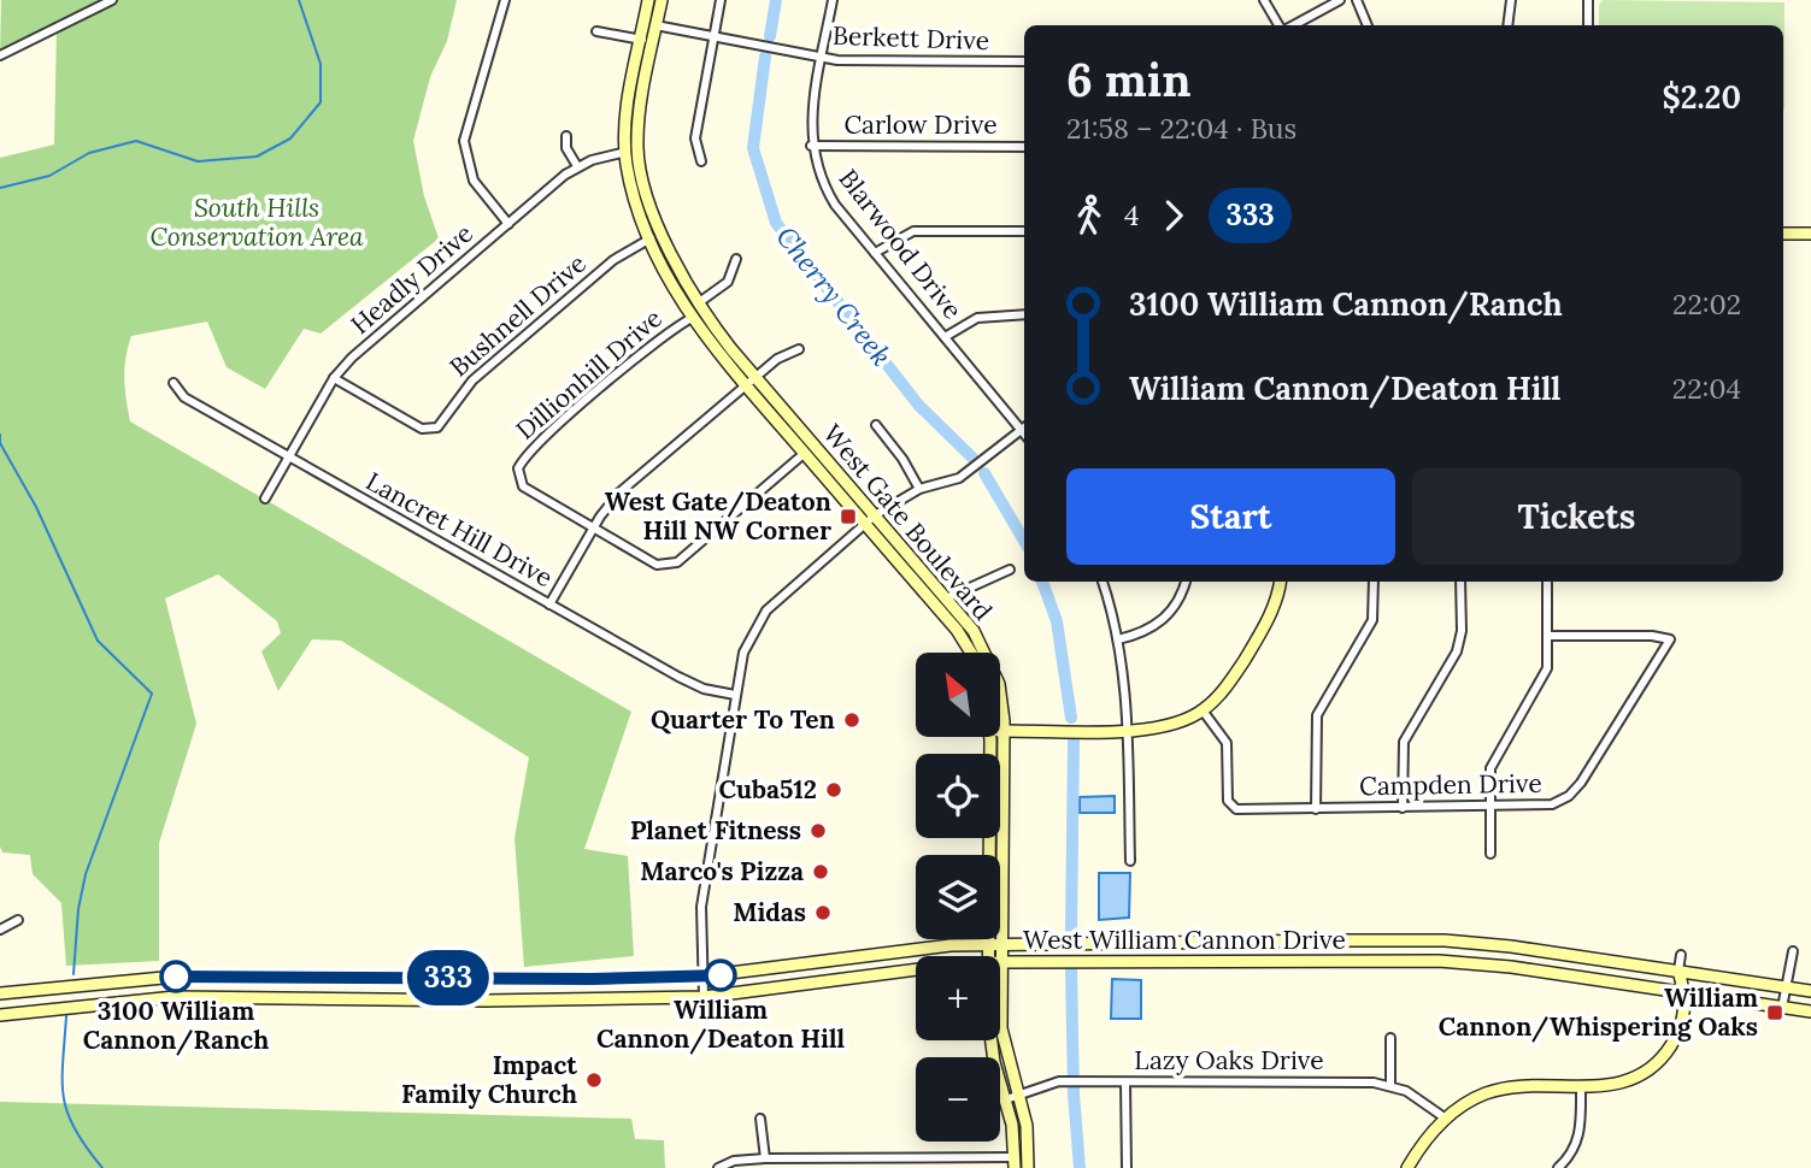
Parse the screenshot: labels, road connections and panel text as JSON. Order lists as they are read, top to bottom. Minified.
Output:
{"streets":{"main road":["West Gate Boulevard","West William Cannon Drive"],"street":["Berkett Drive","Carlow Drive","Blarwood Drive","Headly Drive","Bushnell Drive","Dillionhill Drive","Lancret Hill Drive","Campden Drive","Lazy Oaks Drive"]},"crossings":[["Berkett Drive","Blarwood Drive"],["Berkett Drive","West Gate Boulevard"],["Carlow Drive","Blarwood Drive"],["Headly Drive","Bushnell Drive"],["Headly Drive","West Gate Boulevard"],["Headly Drive","Lancret Hill Drive"],["Bushnell Drive","West Gate Boulevard"],["Dillionhill Drive","West Gate Boulevard"],["West Gate Boulevard","West William Cannon Drive"],["West Gate Boulevard","Lazy Oaks Drive"]],"water":["Cherry Creek"],"parks":["South Hills Conservation Area"],"places":{"transit":["West Gate/Deaton Hill NW Corner","William Cannon/Whispering Oaks"],"other":["Quarter To Ten","Cuba512","Planet Fitness","Marco's Pizza","Midas","William Cannon/Deaton Hill","3100 William Cannon/Ranch","Impact Family Church"]},"lines":["bus line 333"],"north":"top left","page":{"on_map":"333","heading":["6 min","21:58 – 22:04 · Bus","$2.20"],"legs":["4","333"],"list":[{"name":"3100 William Cannon/Ranch","value":"22:02"},{"name":"William Cannon/Deaton Hill","value":"22:04"}],"buttons":["Start","Tickets"],"map_buttons":["+","−"]}}
